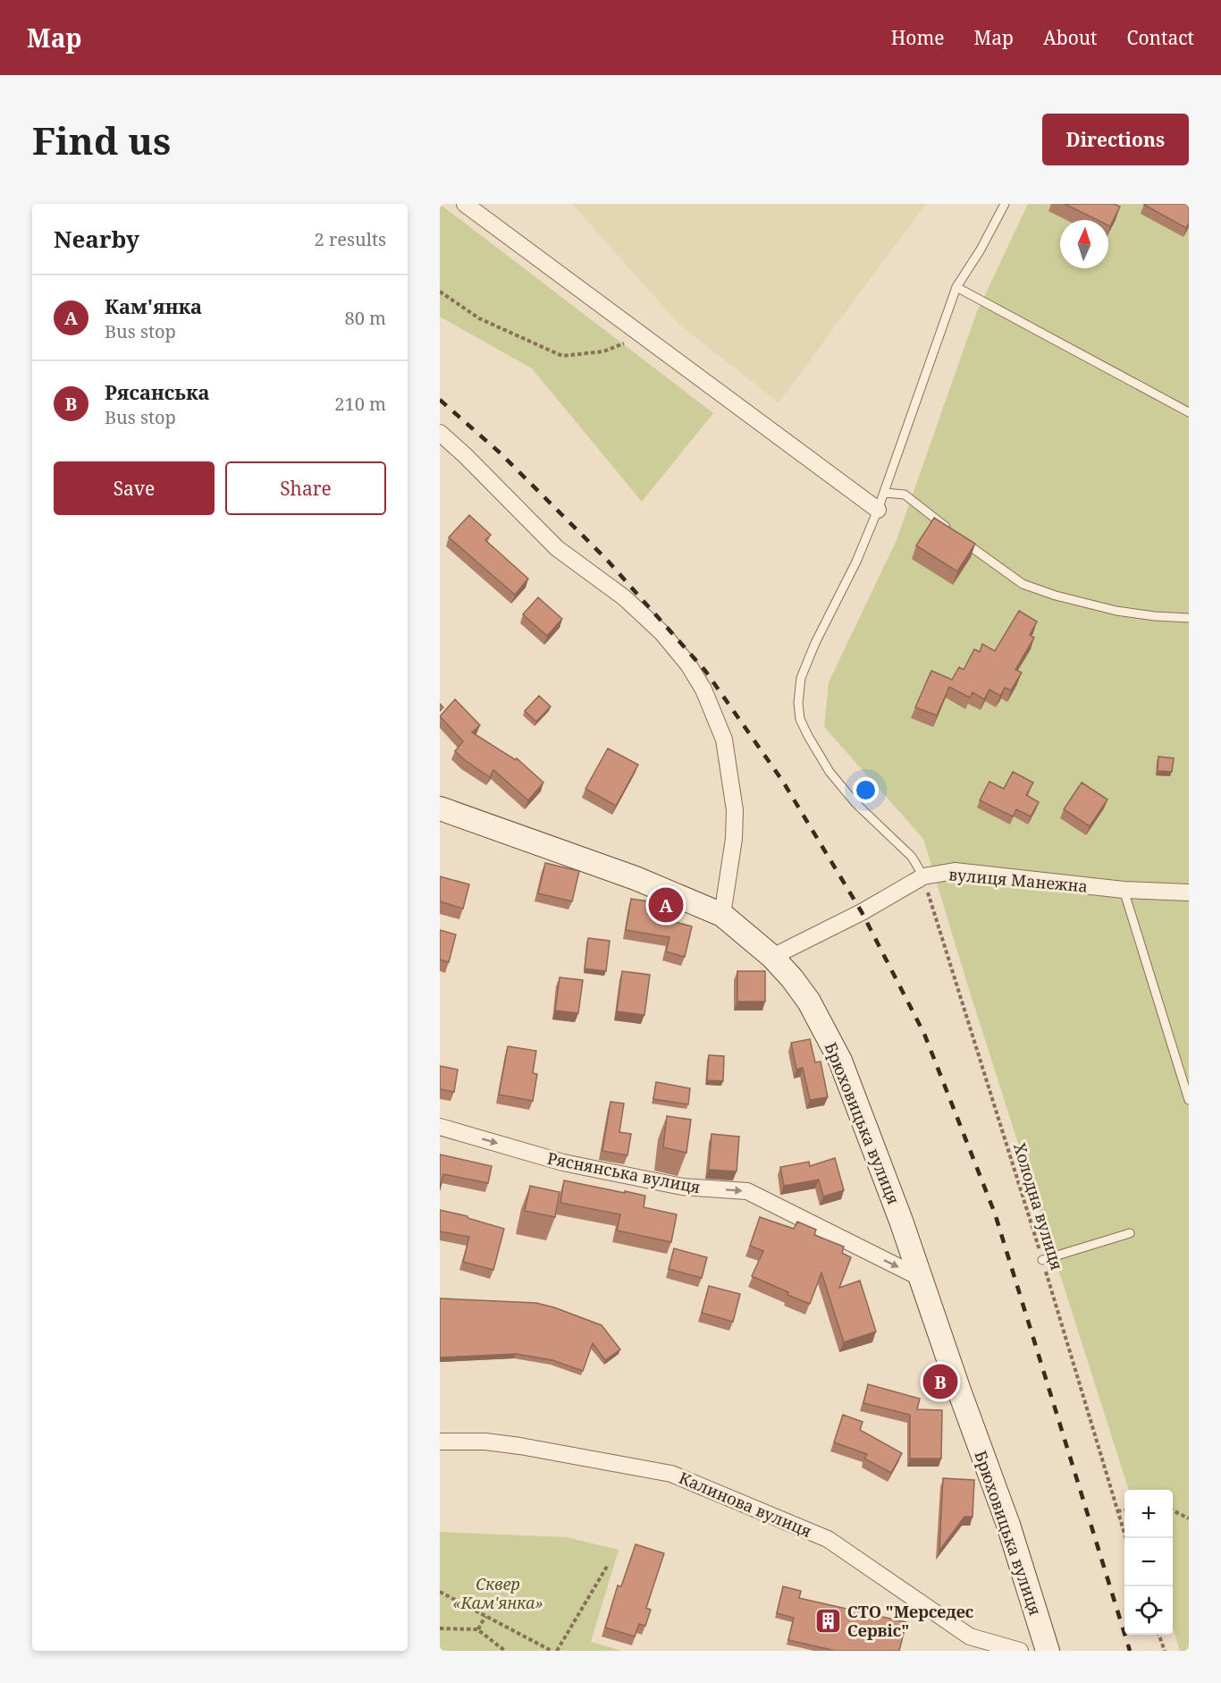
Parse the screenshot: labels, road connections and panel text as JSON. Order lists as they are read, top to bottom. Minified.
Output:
{"streets":{"main road":["Брюховицька вулиця"],"street":["вулиця Манежна","Ряснянська вулиця","Калинова вулиця"],"path":["Холодна вулиця"]},"crossings":[["вулиця Манежна","Брюховицька вулиця"],["вулиця Манежна","Холодна вулиця"],["Брюховицька вулиця","Ряснянська вулиця"]],"one_way":["Ряснянська вулиця"],"parks":["Сквер «Кам'янка»"],"places":{"building":["СТО \"Мерседес Сервіс\""]},"north":"top","page":{"header":"Map","nav":["Home","Map","About","Contact"],"buttons":["Directions",["Save","Share"]],"title":"Find us","heading":["Nearby","2 results"],"list":[{"mark":"A","name":"Кам'янка","note":"Bus stop","value":"80 m"},{"mark":"B","name":"Рясанська","note":"Bus stop","value":"210 m"}],"pins":["A","B"],"map_buttons":["+","−"]}}
